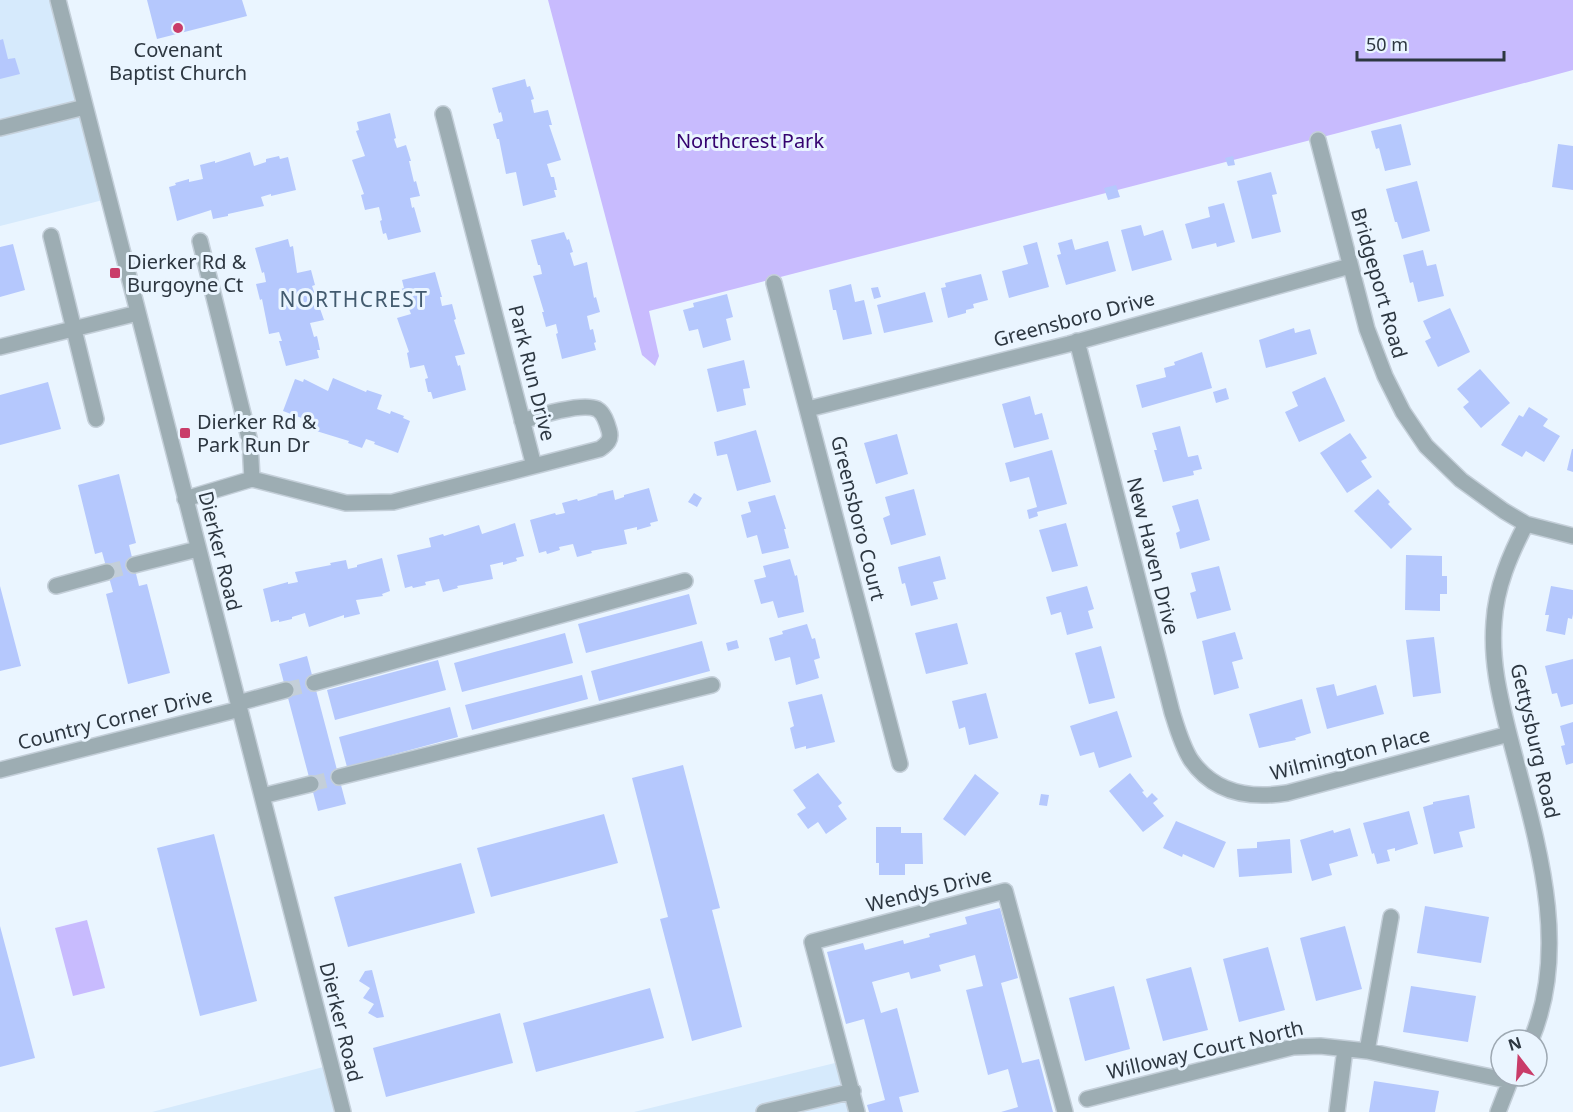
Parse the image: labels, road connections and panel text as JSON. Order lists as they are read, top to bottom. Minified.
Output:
{"streets":{"street":["Bridgeport Road","Greensboro Drive","Park Run Drive","Greensboro Court","Dierker Road","New Haven Drive","Country Corner Drive","Gettysburg Road","Wilmington Place","Wendys Drive","Willoway Court North"]},"crossings":[["Bridgeport Road","Greensboro Drive"],["Bridgeport Road","Gettysburg Road"],["Greensboro Drive","Greensboro Court"],["Greensboro Drive","New Haven Drive"],["Dierker Road","Country Corner Drive"],["New Haven Drive","Wilmington Place"],["Gettysburg Road","Wilmington Place"]],"districts":["NORTHCREST"],"parks":["Northcrest Park"],"places":{"other":["Covenant Baptist Church"],"transit":["Dierker Rd & Burgoyne Ct","Dierker Rd & Park Run Dr"]},"scale_bar":"50 m","north":"top"}
